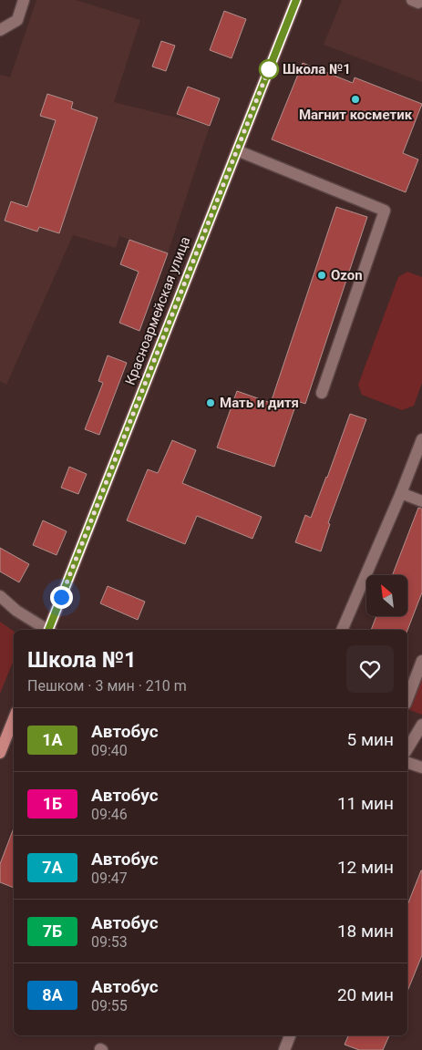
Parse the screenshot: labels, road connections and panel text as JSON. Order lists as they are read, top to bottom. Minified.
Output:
{"streets":{"main road":["Красноармейская улица"]},"places":["Школа №1","Магнит косметик","Ozon","Мать и дитя"],"lines":["bus line 1А"],"north":"top left","page":{"heading":["Школа №1","Пешком · 3 мин · 210 m"],"list":[{"mark":"1А","name":"Автобус","note":"09:40","value":"5 мин"},{"mark":"1Б","name":"Автобус","note":"09:46","value":"11 мин"},{"mark":"7А","name":"Автобус","note":"09:47","value":"12 мин"},{"mark":"7Б","name":"Автобус","note":"09:53","value":"18 мин"},{"mark":"8А","name":"Автобус","note":"09:55","value":"20 мин"}]}}
